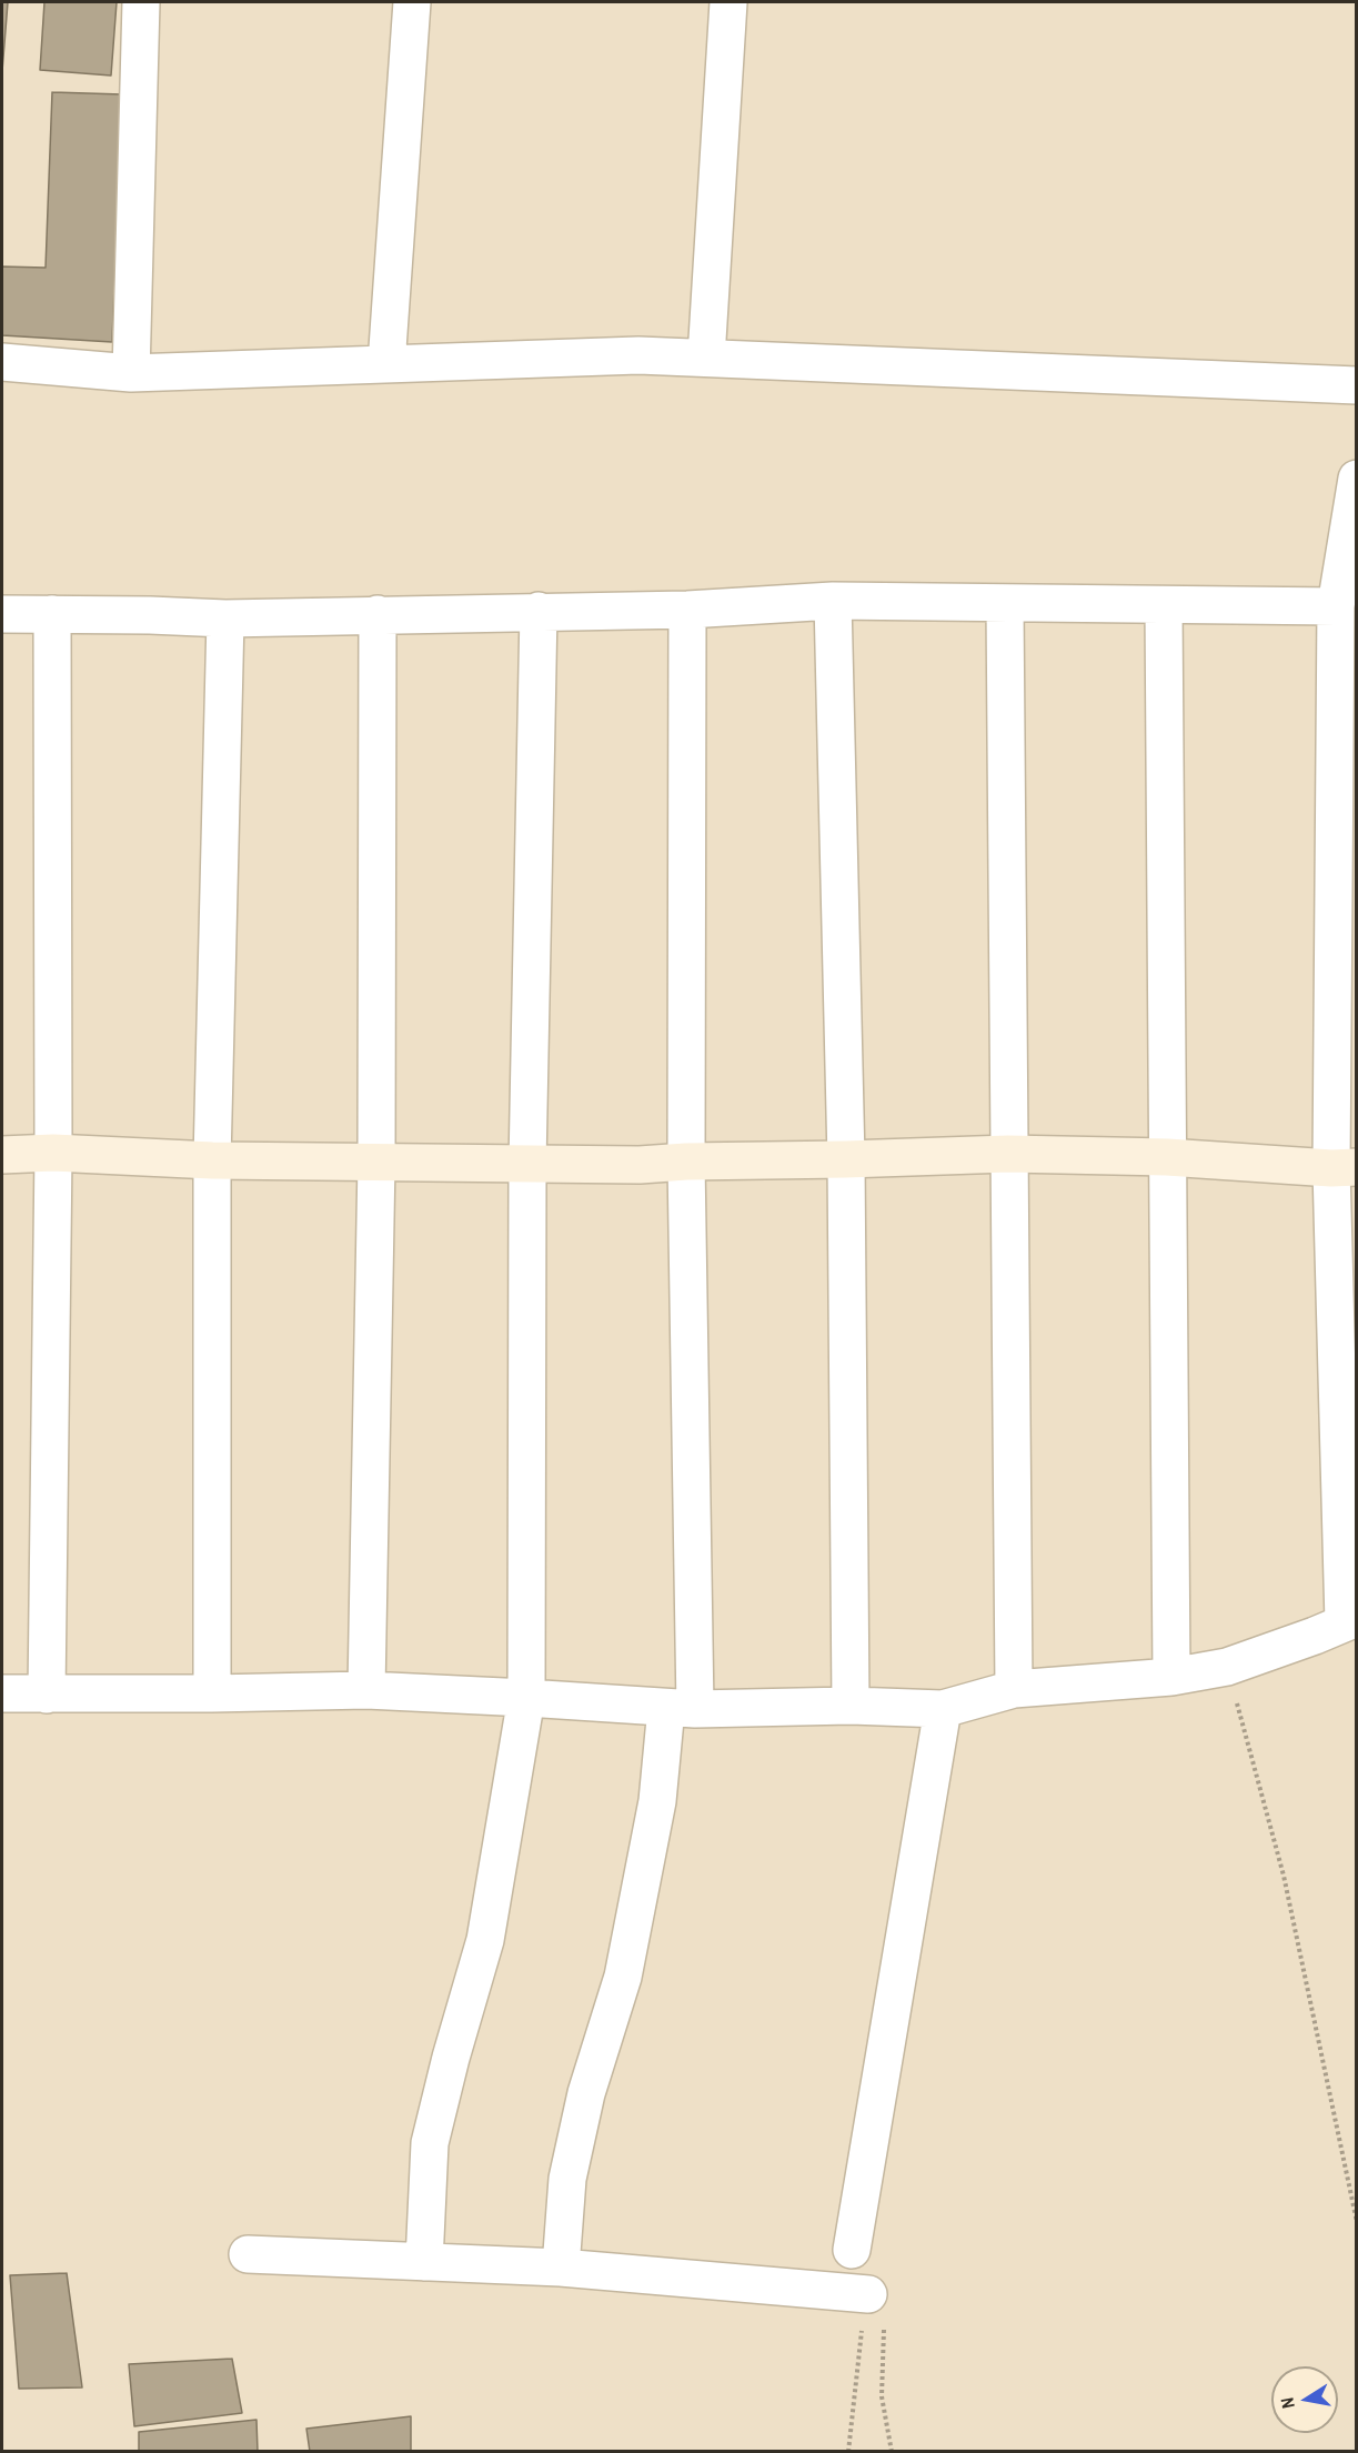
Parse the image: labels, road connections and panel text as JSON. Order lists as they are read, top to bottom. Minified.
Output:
{"north":"left"}
